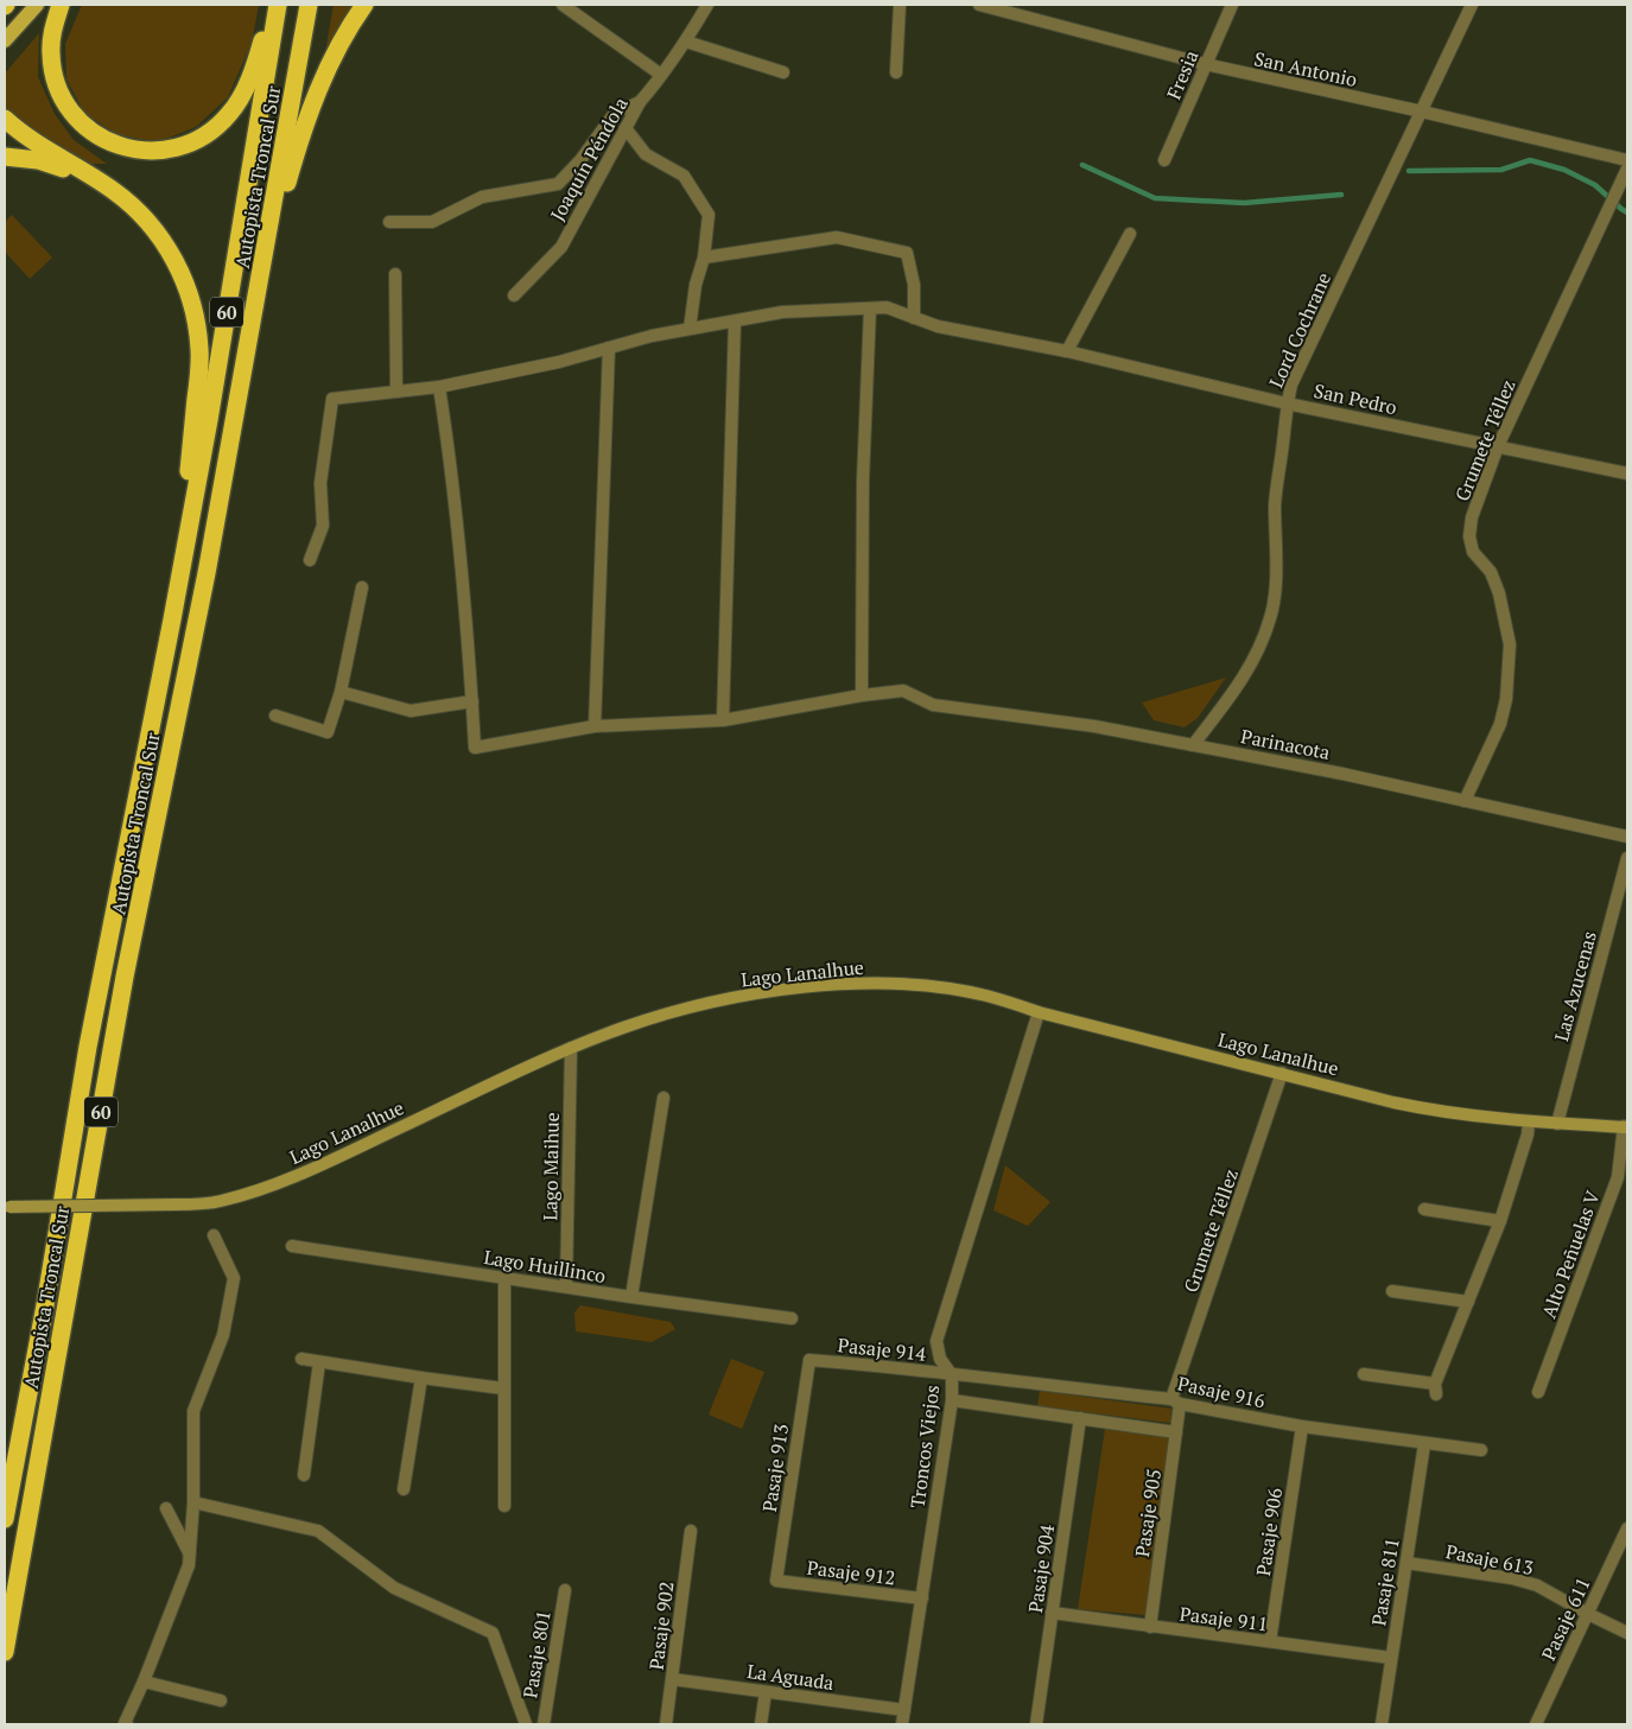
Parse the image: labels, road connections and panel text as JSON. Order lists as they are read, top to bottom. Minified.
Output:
{"streets":{"highway":["Autopista Troncal Sur","60"],"main road":["Lago Lanalhue"],"street":["San Antonio","Fresia","Joaquín Péndola","Lord Cochrane","San Pedro","Grumete Téllez","Parinacota","Las Azucenas","Lago Maihue","Alto Peñuelas V","Lago Huillinco","Pasaje 914","Pasaje 916","Troncos Viejos","Pasaje 913","Pasaje 905","Pasaje 906","Pasaje 613","Pasaje 904","Pasaje 912","Pasaje 811","Pasaje 911","Pasaje 611","Pasaje 902","Pasaje 801","La Aguada"]},"crossings":[["San Antonio","Fresia"],["San Antonio","Lord Cochrane"],["Lord Cochrane","San Pedro"],["Lord Cochrane","Parinacota"],["San Pedro","Grumete Téllez"],["Grumete Téllez","Parinacota"],["Grumete Téllez","Lago Lanalhue"],["Grumete Téllez","Pasaje 916"],["Grumete Téllez","Pasaje 905"],["Lago Lanalhue","Las Azucenas"],["Lago Lanalhue","Lago Maihue"],["Lago Lanalhue","Alto Peñuelas V"],["Lago Lanalhue","Troncos Viejos"],["Lago Maihue","Lago Huillinco"],["Pasaje 914","Pasaje 916"],["Pasaje 914","Troncos Viejos"],["Pasaje 914","Pasaje 913"],["Pasaje 916","Troncos Viejos"],["Pasaje 916","Pasaje 905"],["Pasaje 916","Pasaje 906"],["Pasaje 916","Pasaje 811"],["Troncos Viejos","Pasaje 912"],["Troncos Viejos","La Aguada"],["Pasaje 913","Pasaje 912"],["Pasaje 905","Pasaje 911"],["Pasaje 906","Pasaje 911"],["Pasaje 613","Pasaje 811"],["Pasaje 613","Pasaje 611"],["Pasaje 904","Pasaje 911"],["Pasaje 811","Pasaje 911"],["Pasaje 902","La Aguada"]]}
